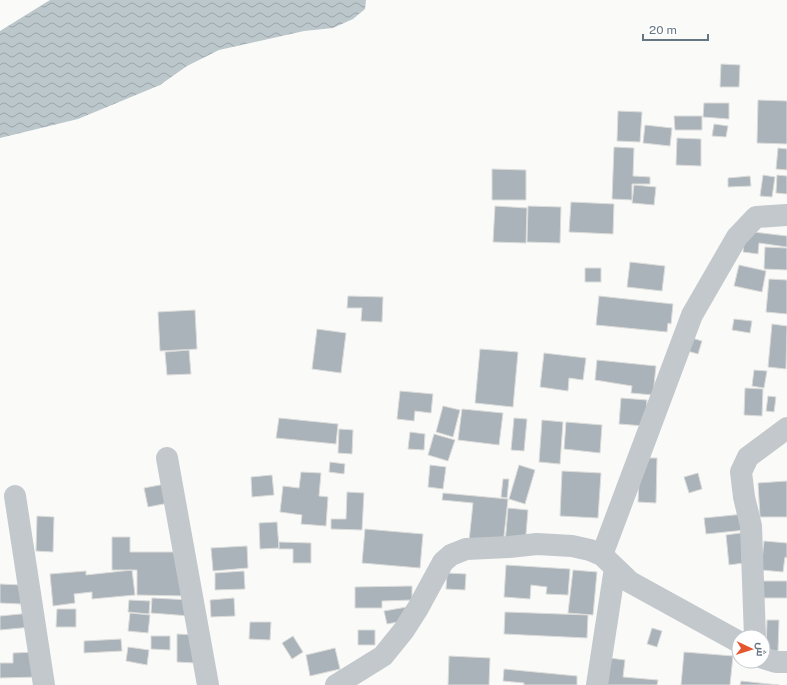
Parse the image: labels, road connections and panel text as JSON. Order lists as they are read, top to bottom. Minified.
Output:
{"scale_bar":"20 m","north":"right"}
